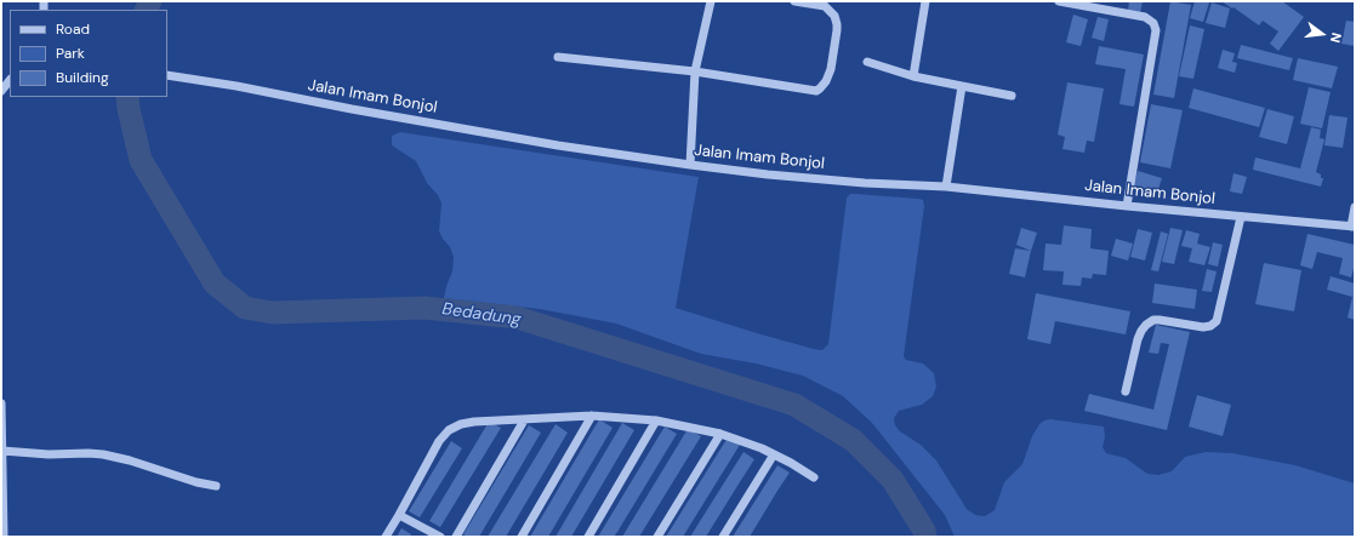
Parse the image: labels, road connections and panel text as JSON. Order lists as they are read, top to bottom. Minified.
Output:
{"streets":{"street":["Jalan Imam Bonjol"]},"water":["Bedadung"],"legend":["Road","Park","Building"],"north":"right"}
